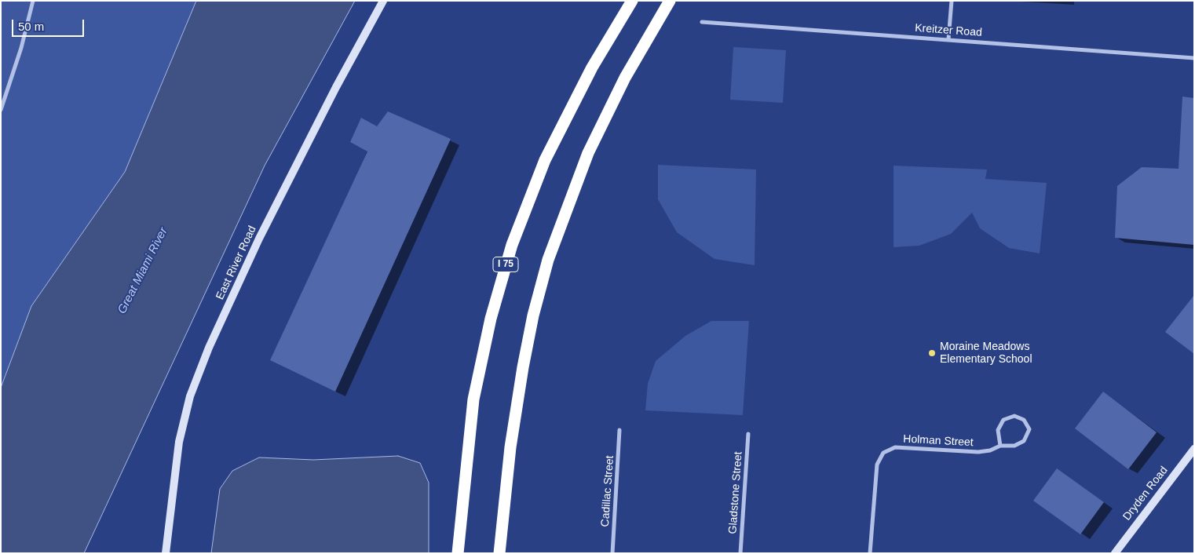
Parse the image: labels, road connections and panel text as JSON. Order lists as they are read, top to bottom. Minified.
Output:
{"streets":{"highway":["I 75"],"street":["Kreitzer Road","East River Road","Holman Street","Cadillac Street","Gladstone Street","Dryden Road"]},"water":["Great Miami River"],"places":["Moraine Meadows Elementary School"],"scale_bar":"50 m"}
